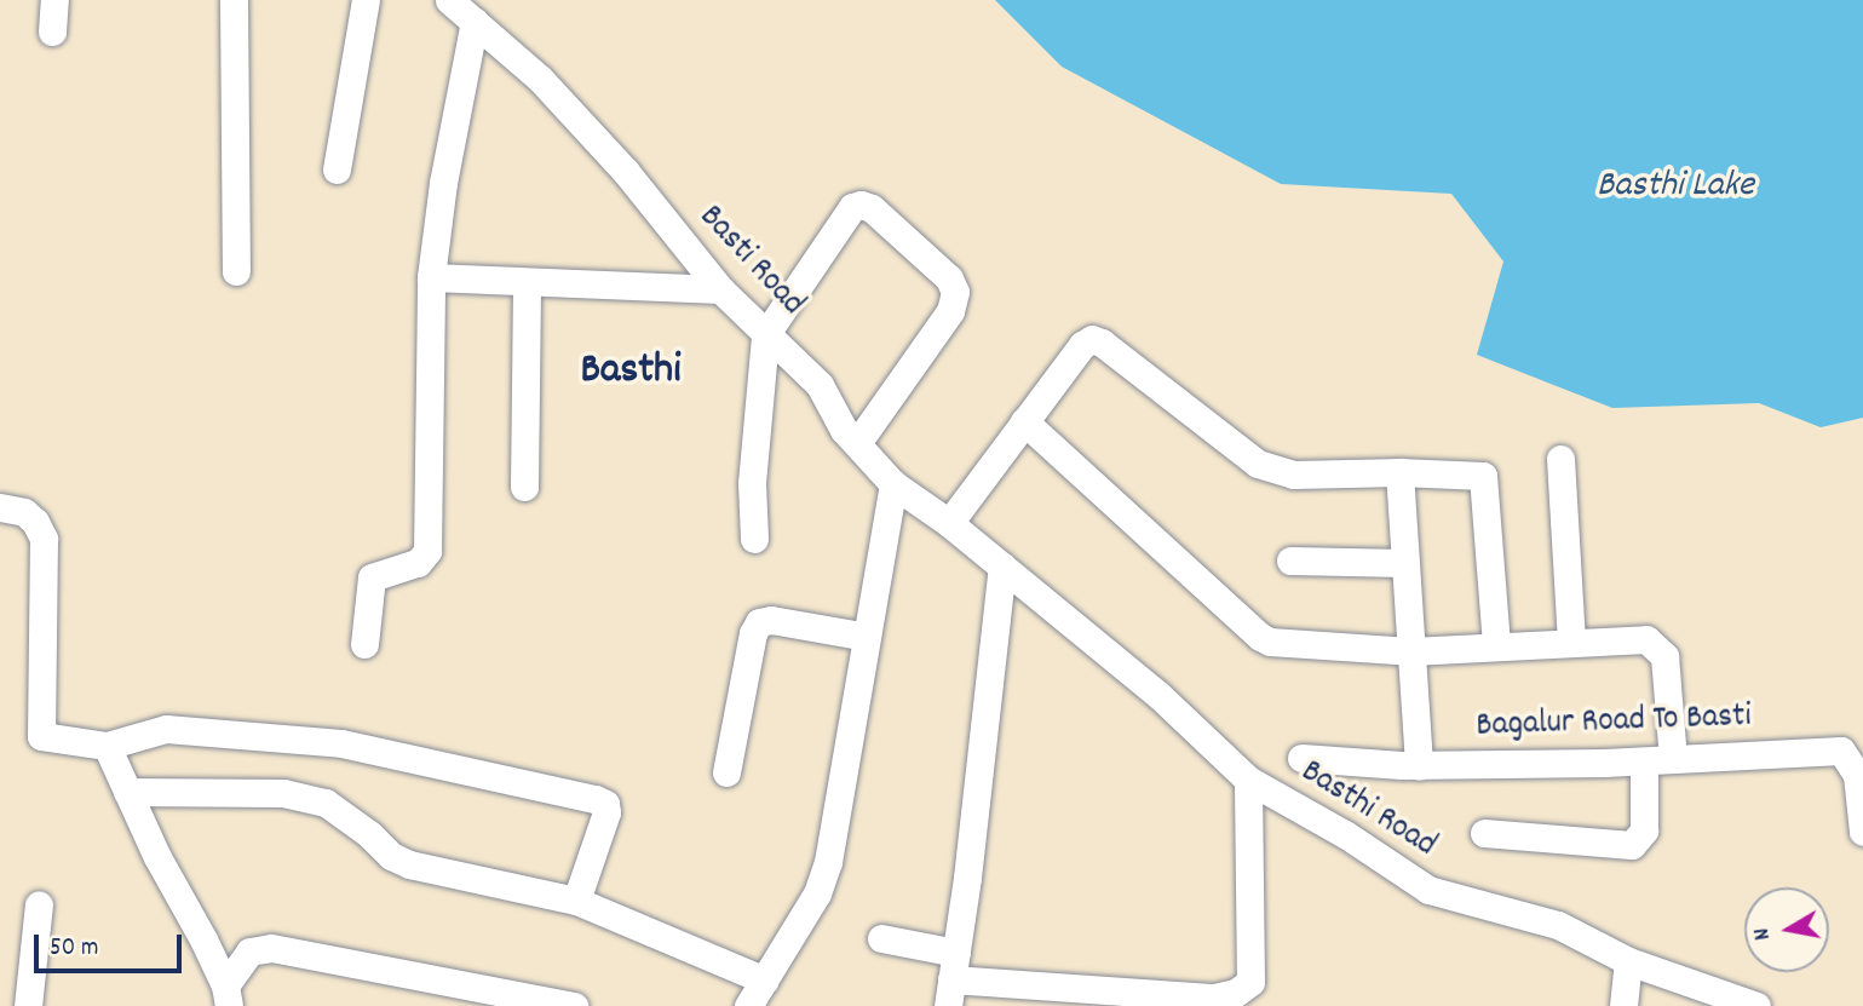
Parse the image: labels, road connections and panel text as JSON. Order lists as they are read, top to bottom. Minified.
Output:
{"streets":{"street":["Basti Road","Bagalur Road To Basti","Basthi Road"]},"crossings":[["Basti Road","Basthi Road"]],"districts":["Basthi"],"water":["Basthi Lake"],"scale_bar":"50 m","north":"left"}
